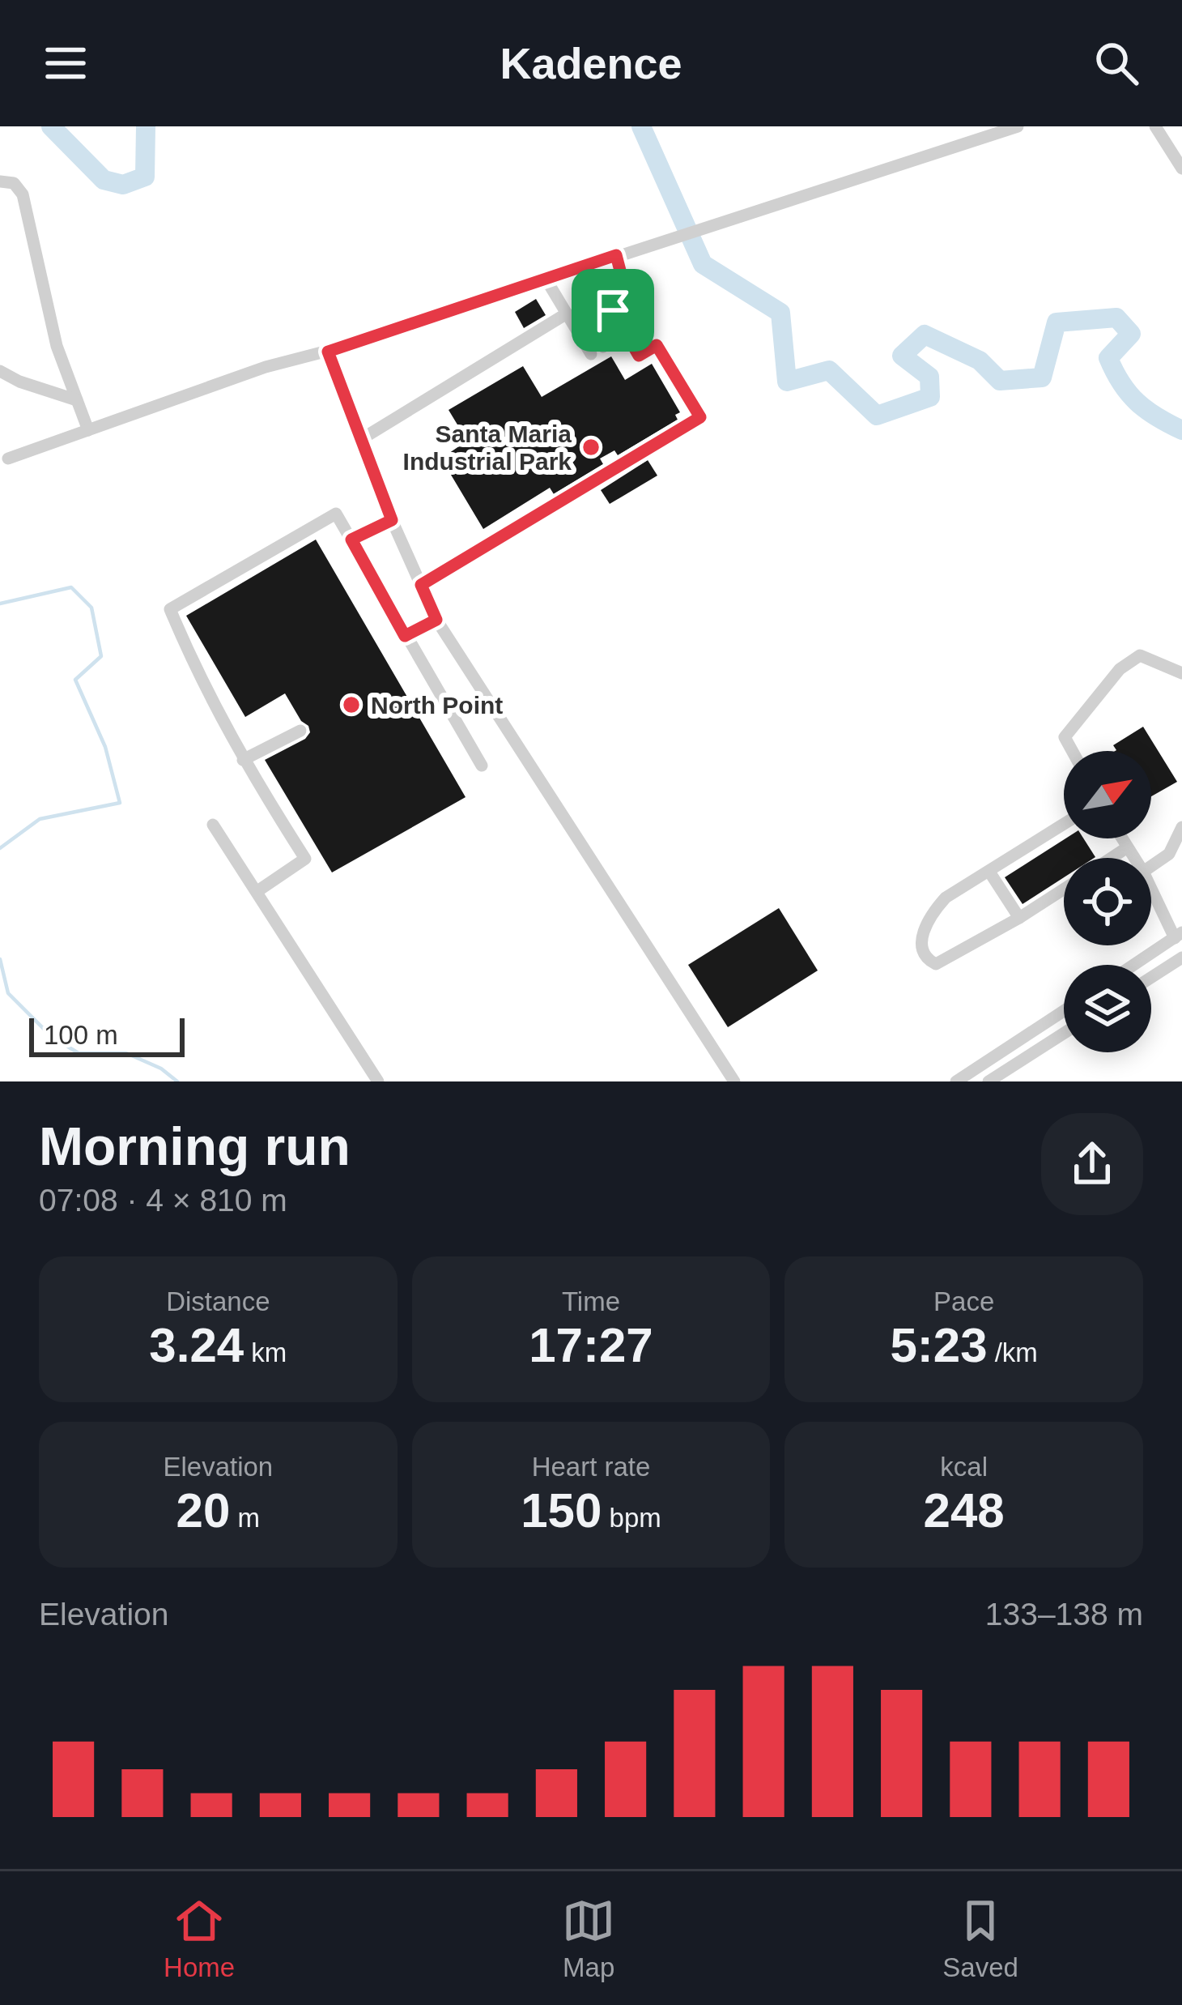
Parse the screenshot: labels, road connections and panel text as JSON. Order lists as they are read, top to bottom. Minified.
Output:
{"places":["Santa Maria Industrial Park","North Point"],"scale_bar":"100 m","north":"top right","page":{"header":"Kadence","scale":"100 m","heading":["Morning run","07:08 · 4 × 810 m"],"stats":[["Distance","3.24 km"],["Time","17:27"],["Pace","5:23 /km"],["Elevation","20 m"],["Heart rate","150 bpm"],["kcal","248"]],"chart":["Elevation","133–138 m"],"tabs":["Home","Map","Saved"]}}
